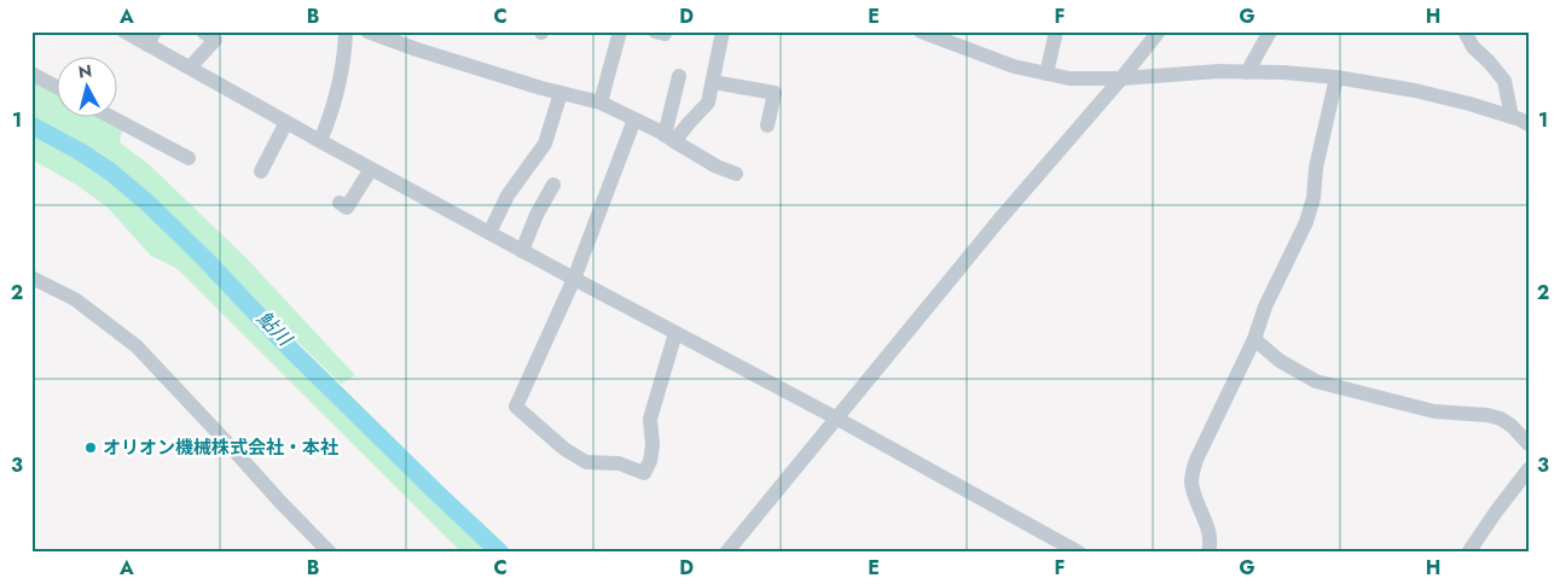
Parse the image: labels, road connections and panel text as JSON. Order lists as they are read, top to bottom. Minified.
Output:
{"water":["鮎川"],"places":["オリオン機械株式会社・本社"],"north":"top","grid":{"columns":["A","B","C","D","E","F","G","H"],"rows":["1","2","3"]}}
